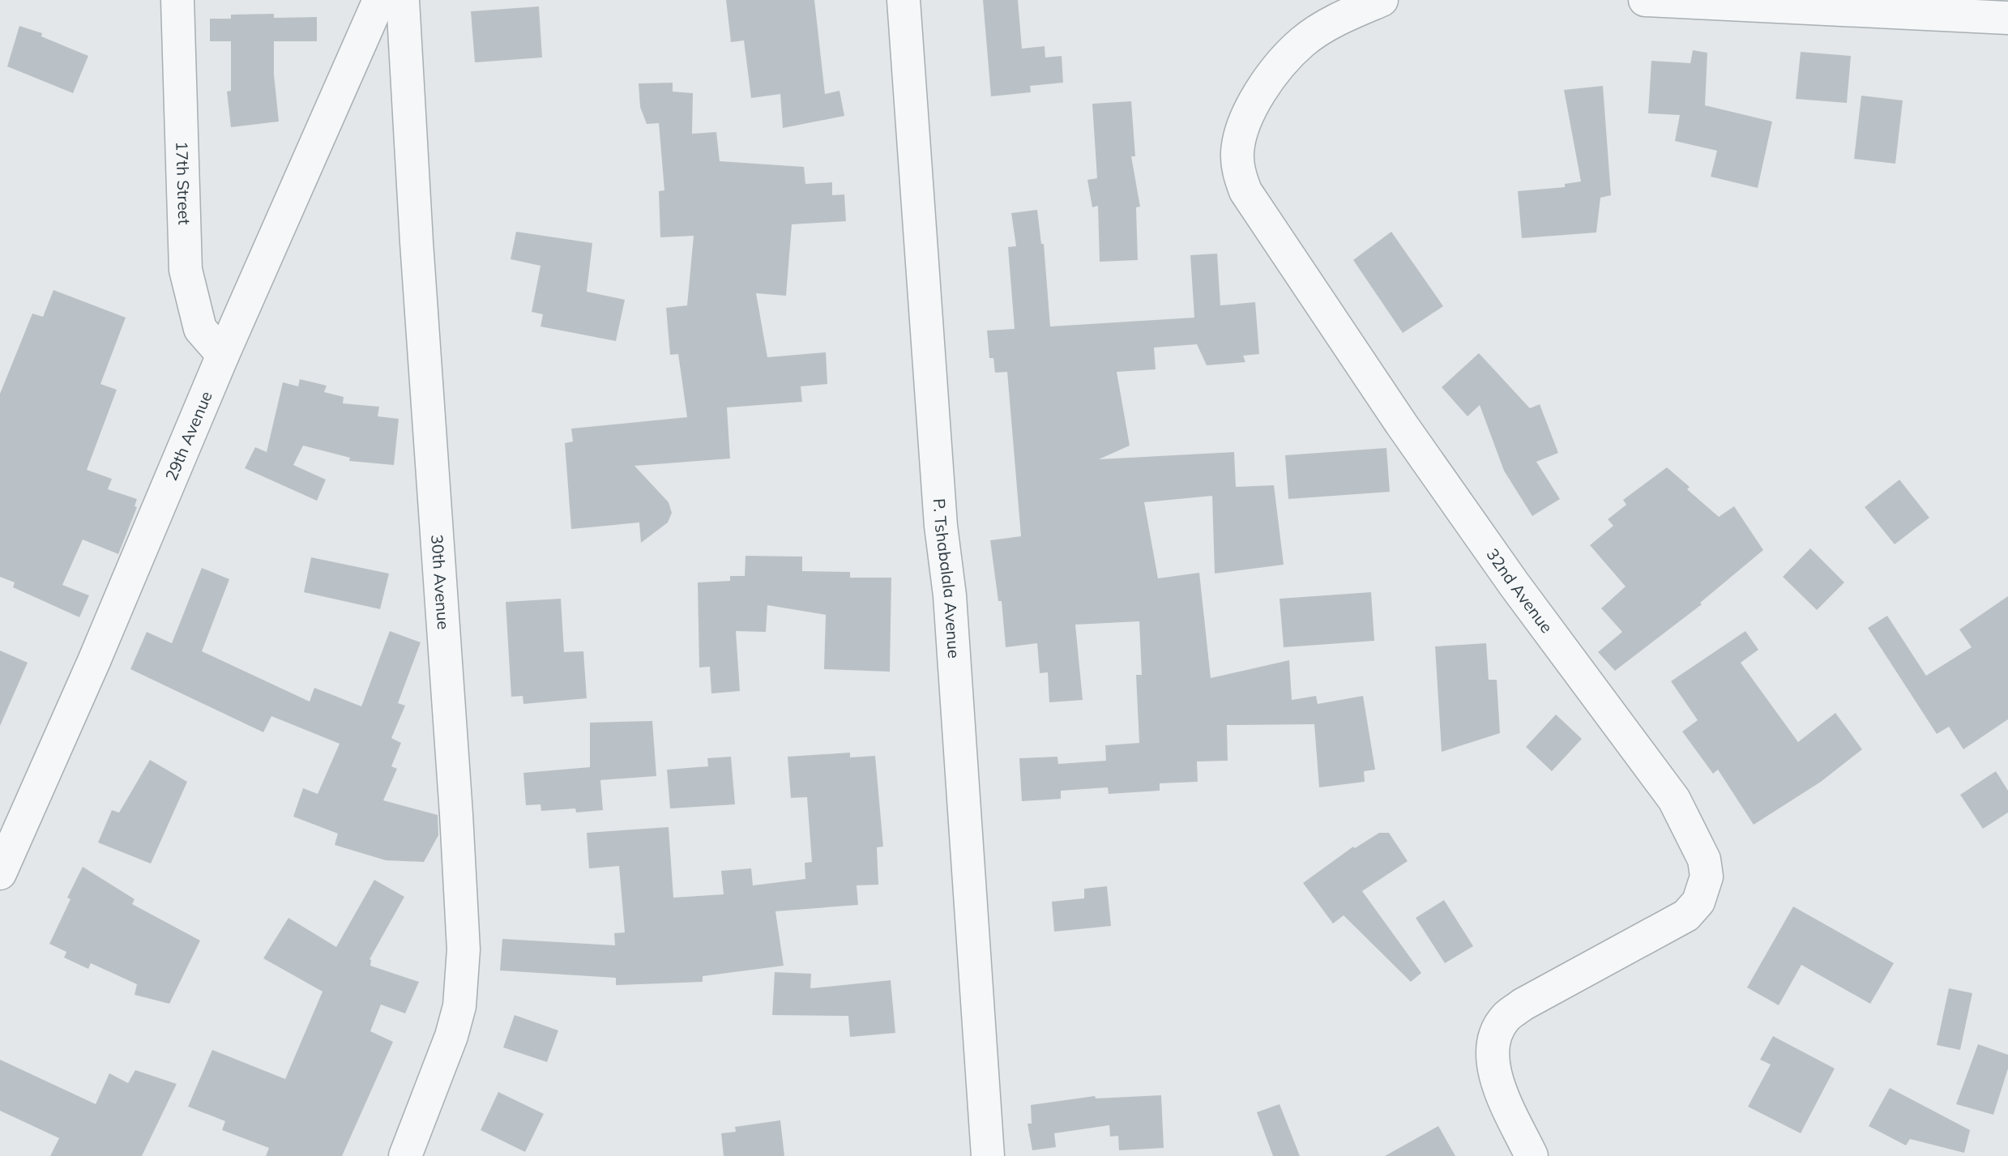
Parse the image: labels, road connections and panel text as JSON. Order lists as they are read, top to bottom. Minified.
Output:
{"streets":{"street":["17th Street","29th Avenue","P. Tshabalala Avenue","30th Avenue","32nd Avenue"]},"crossings":[["17th Street","29th Avenue"]]}
